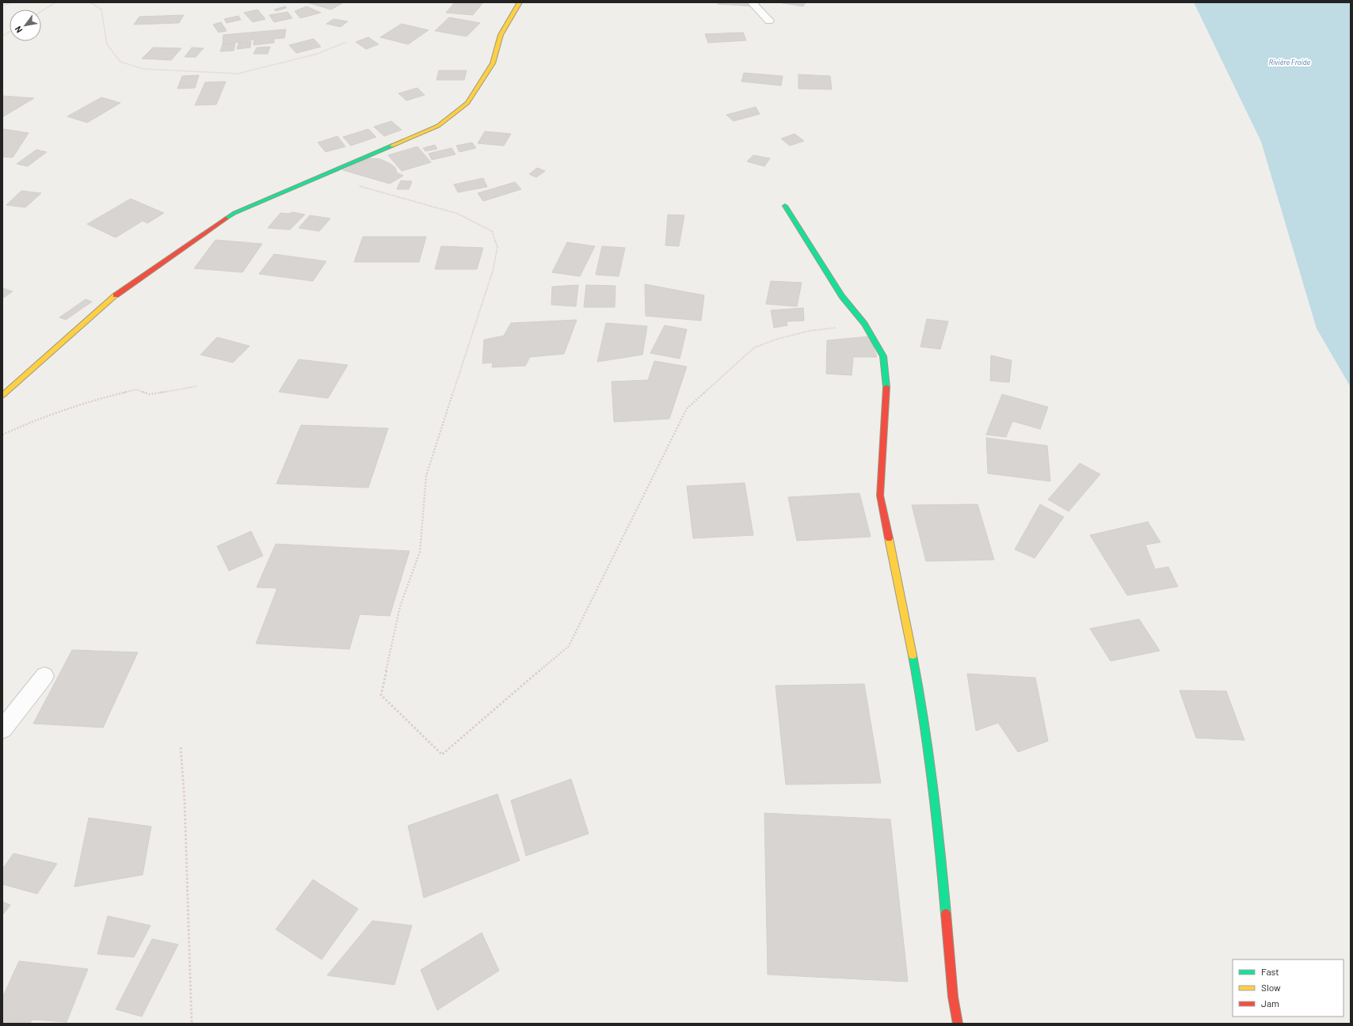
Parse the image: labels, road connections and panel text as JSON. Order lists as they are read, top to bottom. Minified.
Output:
{"water":["Rivière Froide"],"legend":["Fast","Slow","Jam"],"north":"bottom left"}
